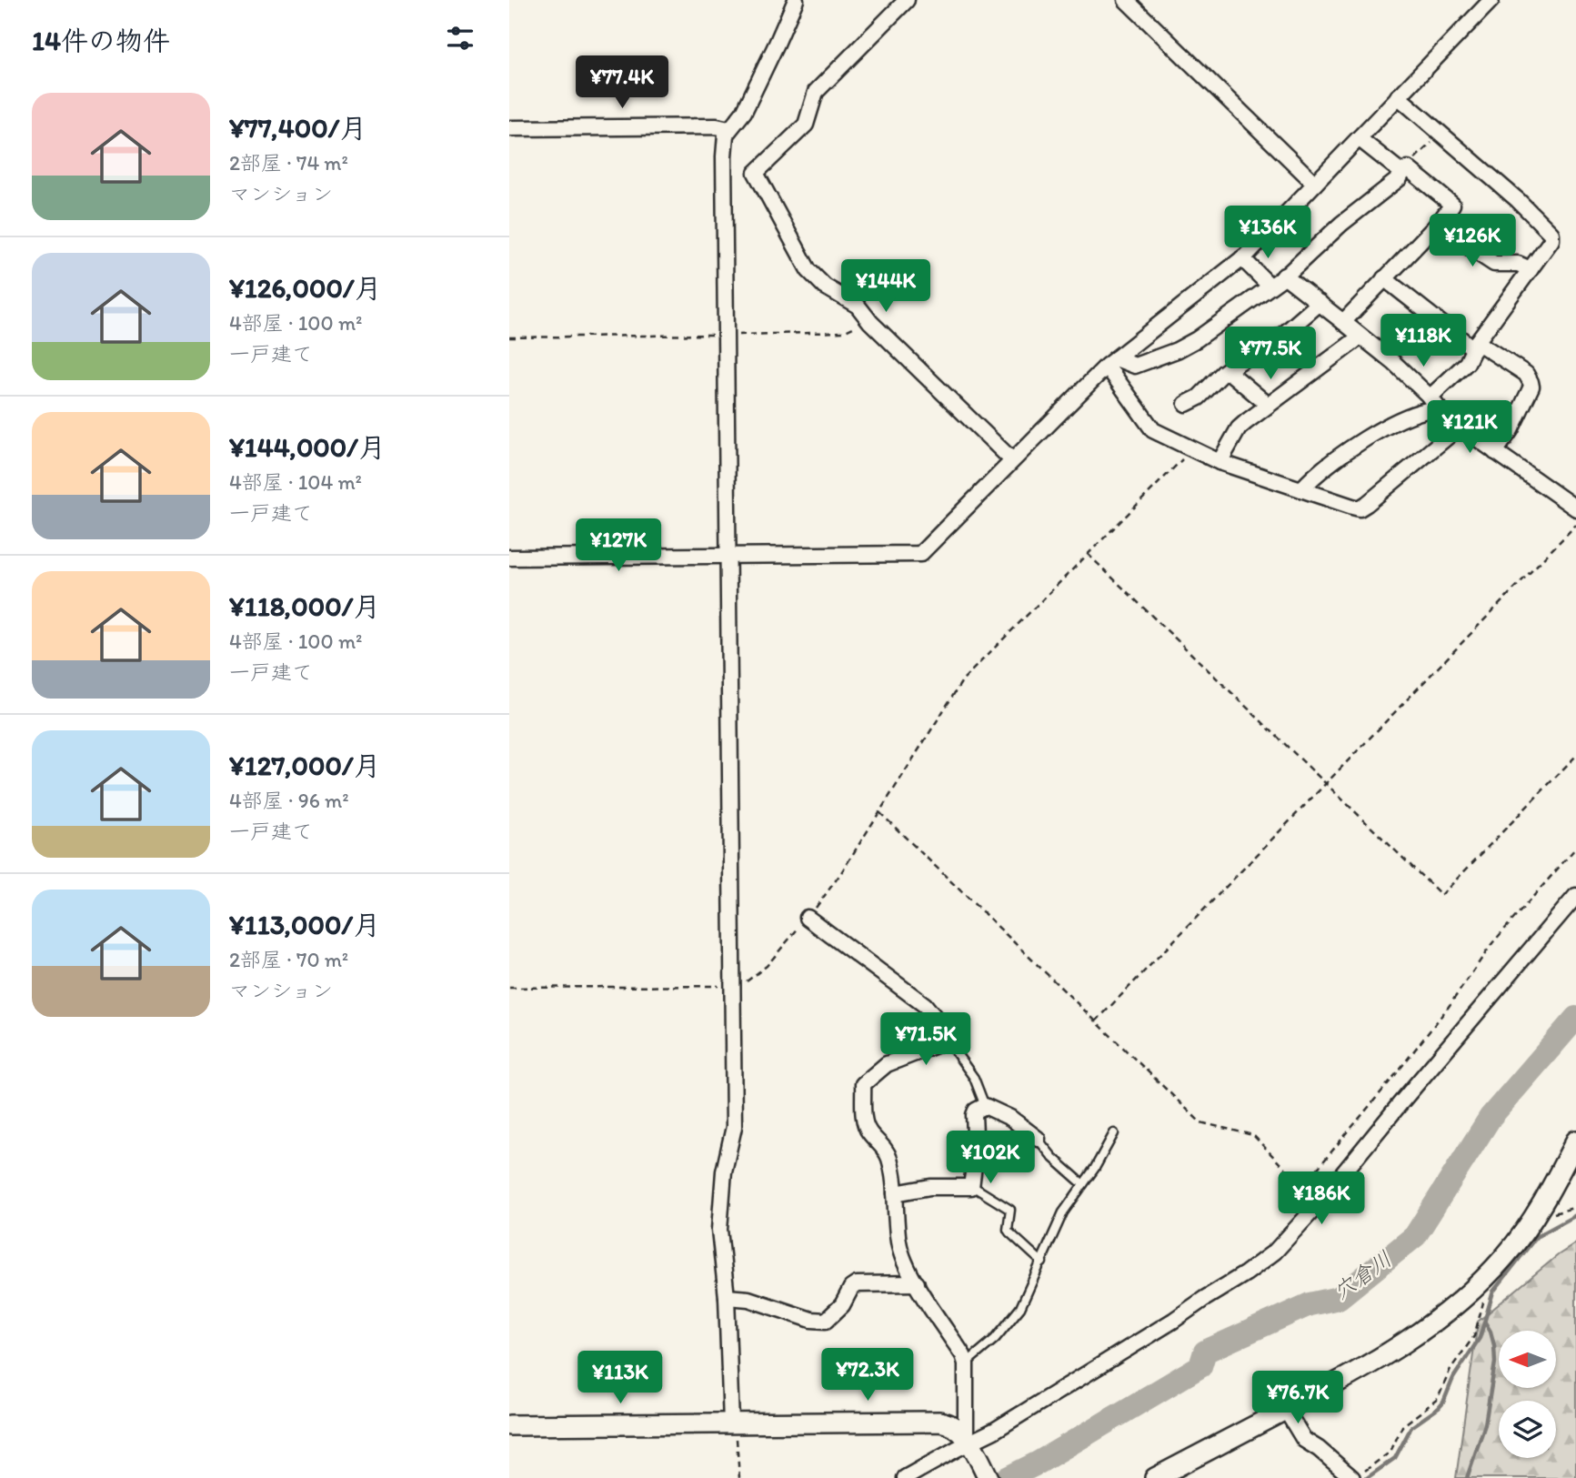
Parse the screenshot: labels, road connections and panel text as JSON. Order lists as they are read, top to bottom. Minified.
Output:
{"water":["穴倉川"],"north":"left","page":{"heading":"14件の物件","price":["¥77.4K","¥136K","¥126K","¥144K","¥118K","¥77.5K","¥121K","¥127K","¥71.5K","¥102K","¥186K","¥72.3K","¥113K","¥76.7K"],"list":[{"name":"¥77,400/月","note":"2部屋 · 74 m² · マンション"},{"name":"¥126,000/月","note":"4部屋 · 100 m² · 一戸建て"},{"name":"¥144,000/月","note":"4部屋 · 104 m² · 一戸建て"},{"name":"¥118,000/月","note":"4部屋 · 100 m² · 一戸建て"},{"name":"¥127,000/月","note":"4部屋 · 96 m² · 一戸建て"},{"name":"¥113,000/月","note":"2部屋 · 70 m² · マンション"}]}}
